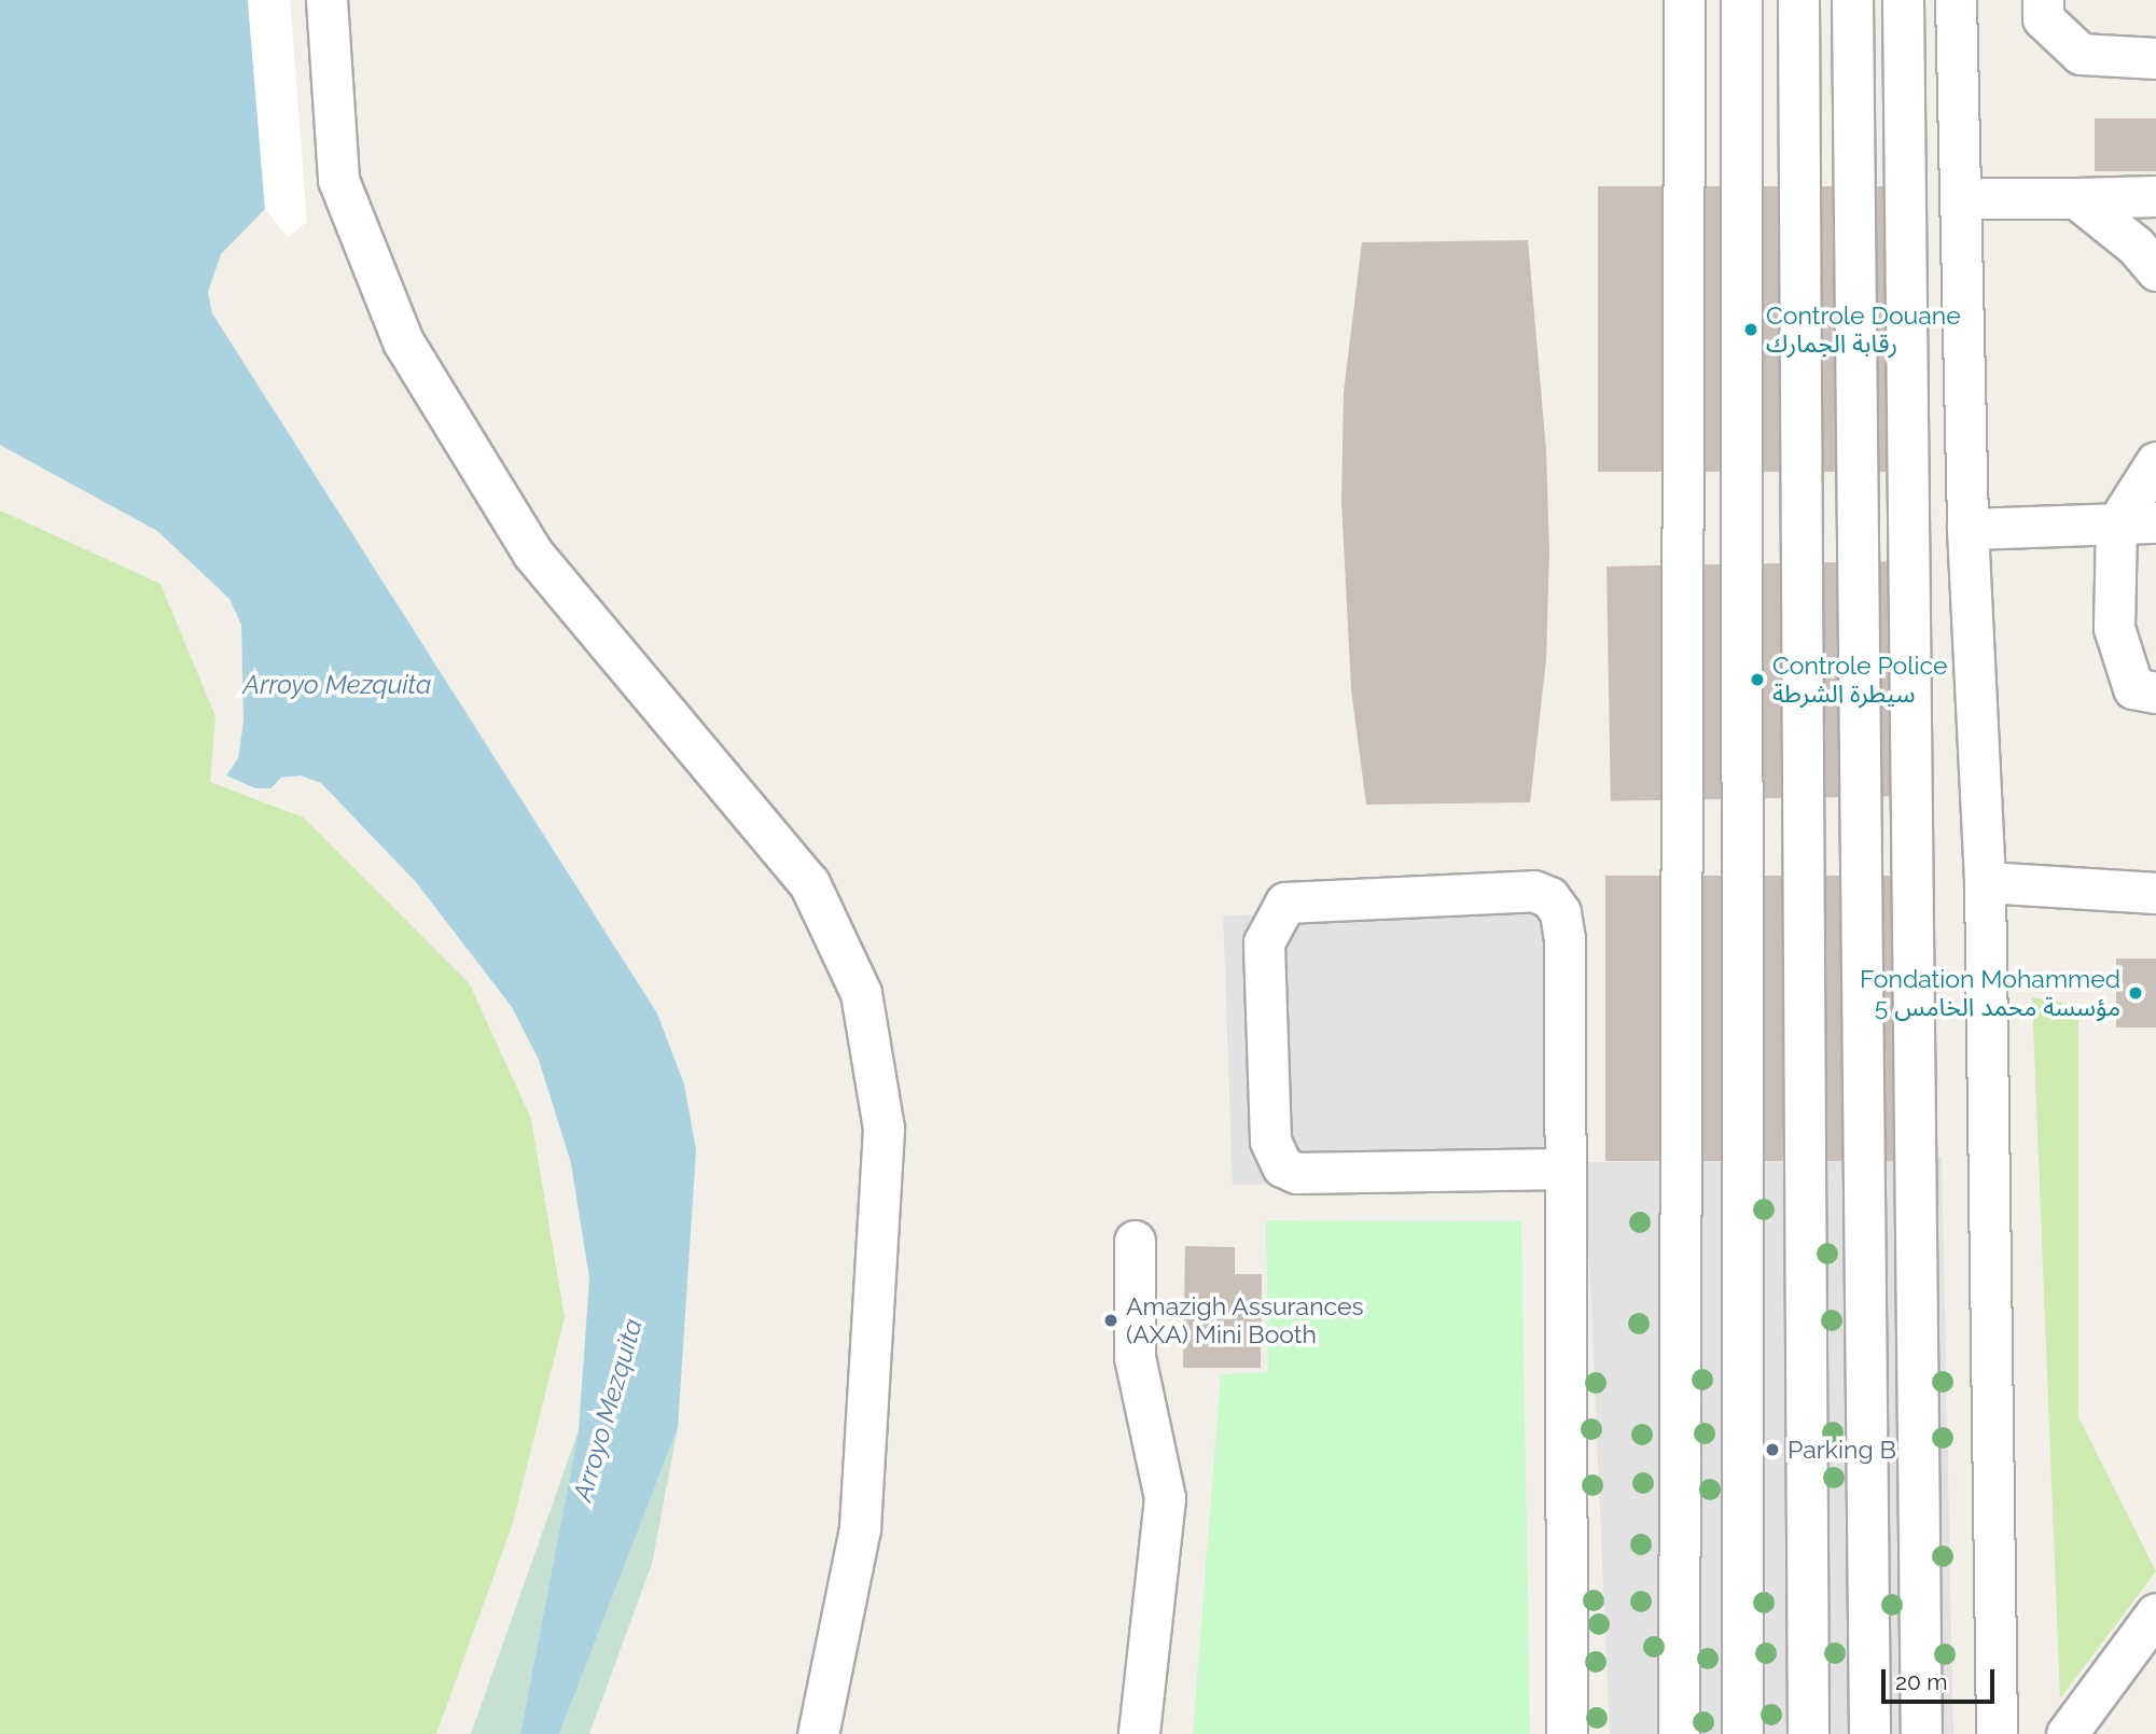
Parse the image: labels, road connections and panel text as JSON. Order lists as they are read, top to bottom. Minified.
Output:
{"water":["Arroyo Mezquita"],"places":["Controle Douane رقابة الجمارك","Controle Police سيطرة الشرطة","Fondation Mohammed 5 مؤسسة محمد الخامس","Amazigh Assurances (AXA) Mini Booth","Parking B"],"scale_bar":"20 m"}
